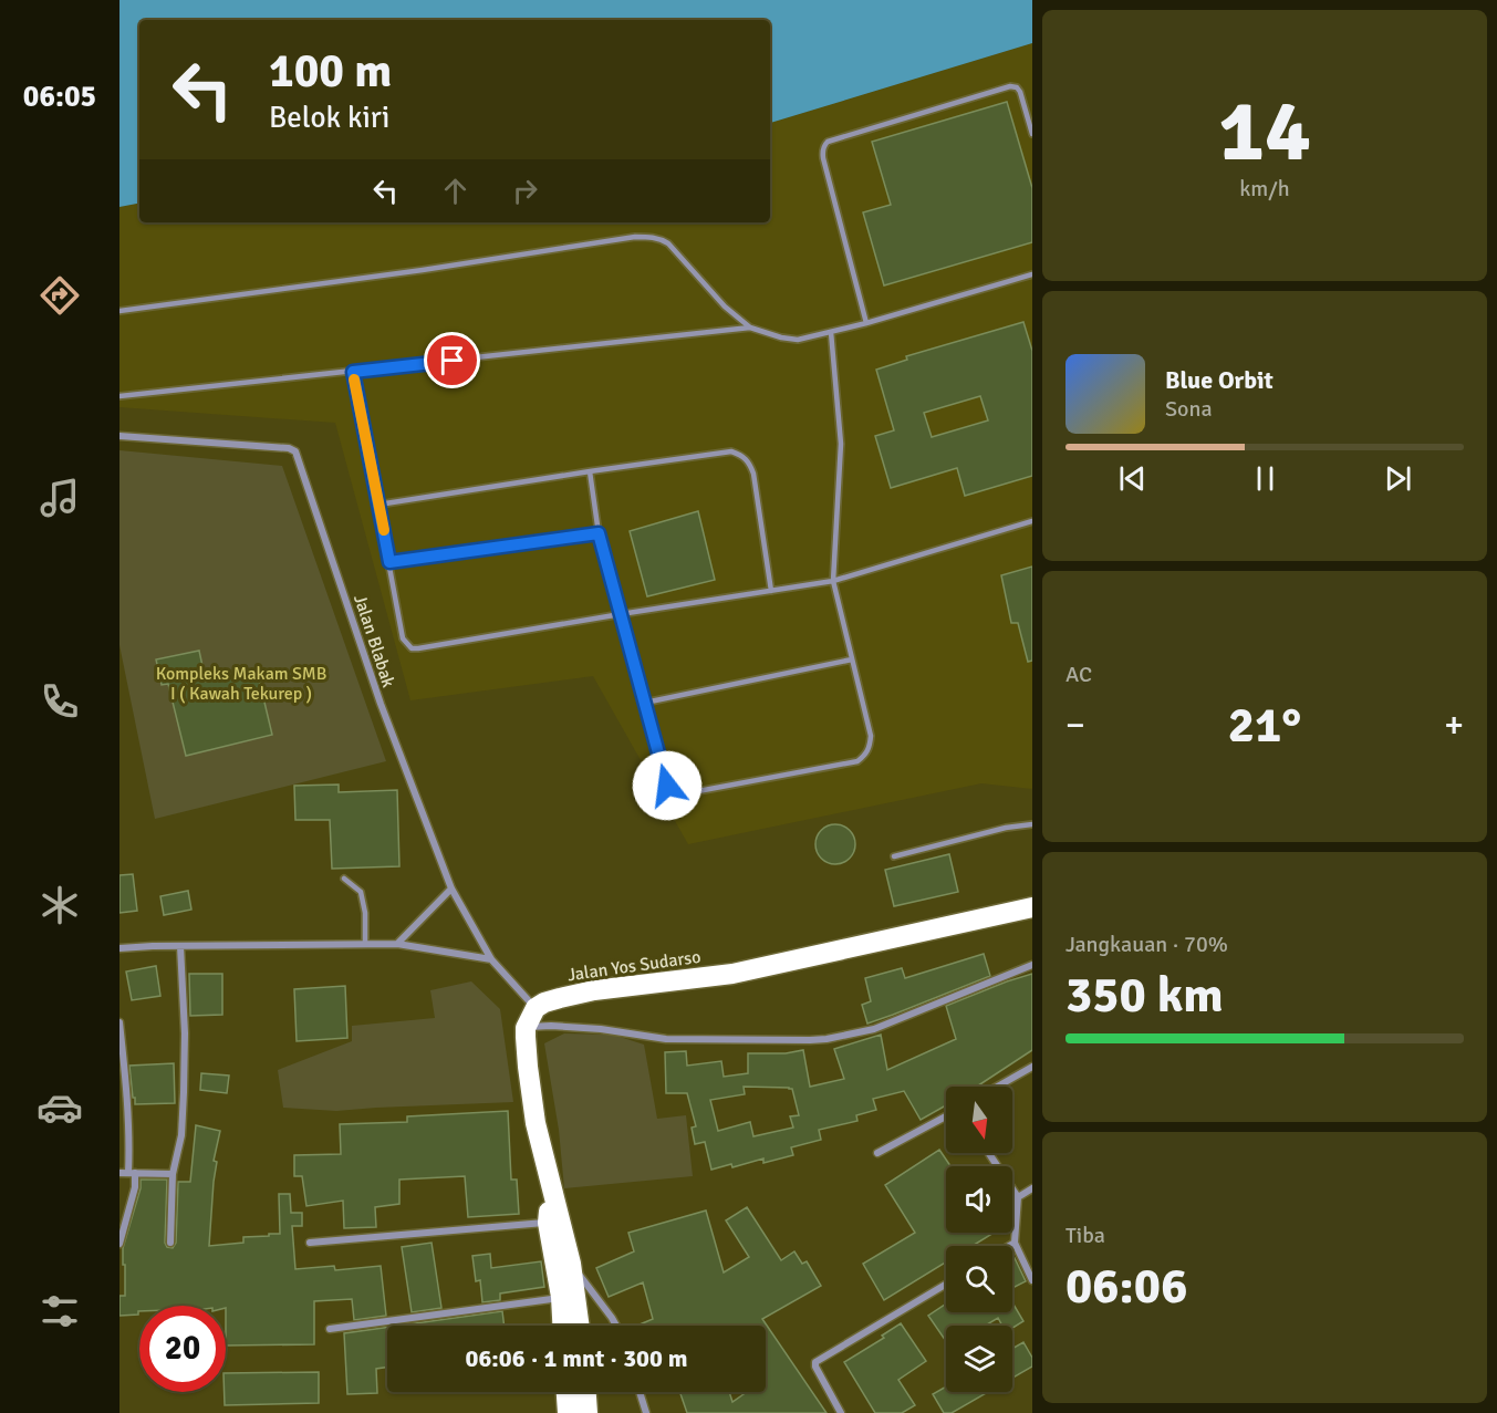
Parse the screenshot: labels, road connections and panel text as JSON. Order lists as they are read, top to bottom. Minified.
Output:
{"streets":{"highway":["Jalan Yos Sudarso"],"street":["Jalan Blabak"]},"crossings":[["Jalan Blabak","Jalan Yos Sudarso"]],"parks":["Kompleks Makam SMB I ( Kawah Tekurep )"],"north":"bottom","page":{"tabs":"06:05","tile":[["14","km/h"],"AC",["Jangkauan · 70%","350 km"],["Tiba","06:06"]],"turn":["100 m","Belok kiri"],"song":["Blue Orbit","Sona"],"heat":["−","21°","+"],"limit":"20","trip":"06:06 · 1 mnt · 300 m"}}
